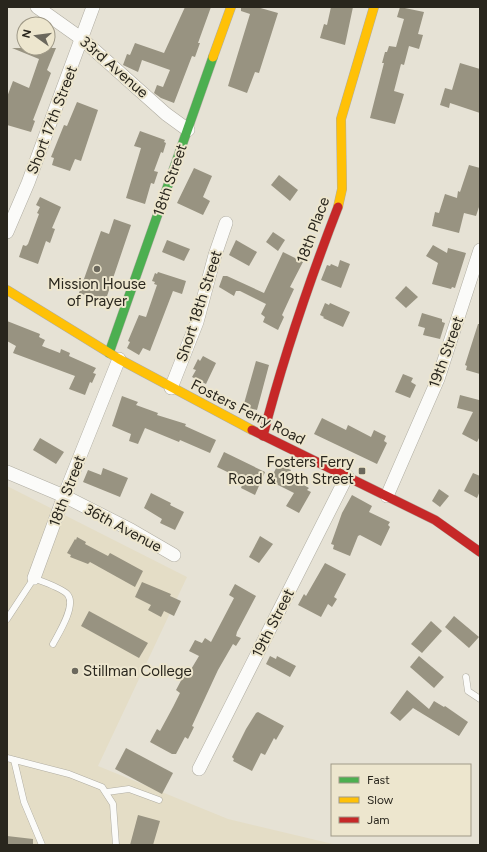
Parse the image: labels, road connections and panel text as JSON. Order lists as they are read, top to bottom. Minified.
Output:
{"streets":{"street":["33rd Avenue","Short 17th Street","18th Street","18th Place","Short 18th Street","19th Street","Fosters Ferry Road","36th Avenue"]},"crossings":[["33rd Avenue","Short 17th Street"],["33rd Avenue","18th Street"],["18th Street","Fosters Ferry Road"],["18th Street","36th Avenue"],["18th Place","Fosters Ferry Road"],["Short 18th Street","Fosters Ferry Road"],["19th Street","Fosters Ferry Road"]],"places":{"other":["Mission House of Prayer","Stillman College"],"transit":["Fosters Ferry Road & 19th Street"]},"legend":["Fast","Slow","Jam"],"north":"left"}
